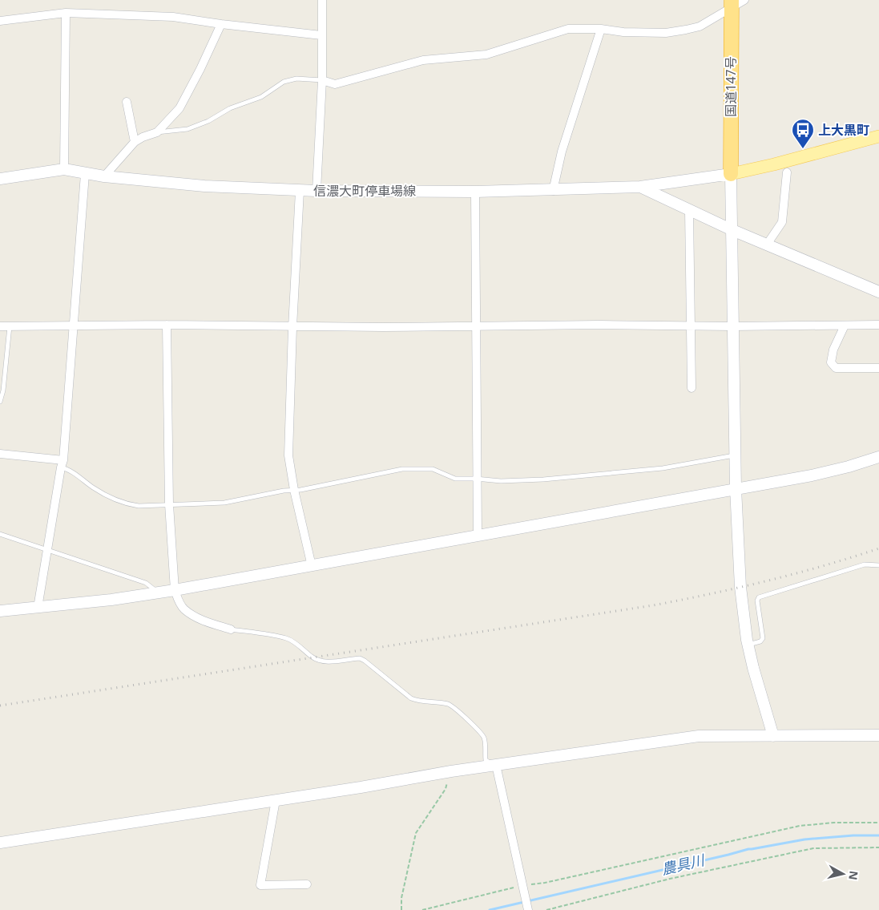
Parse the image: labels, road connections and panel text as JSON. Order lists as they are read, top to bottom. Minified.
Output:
{"streets":{"highway":["国道147号"],"street":["信濃大町停車場線"]},"crossings":[["国道147号","信濃大町停車場線"]],"water":["農具川"],"places":{"bus stop":["上大黒町"]},"north":"right"}
